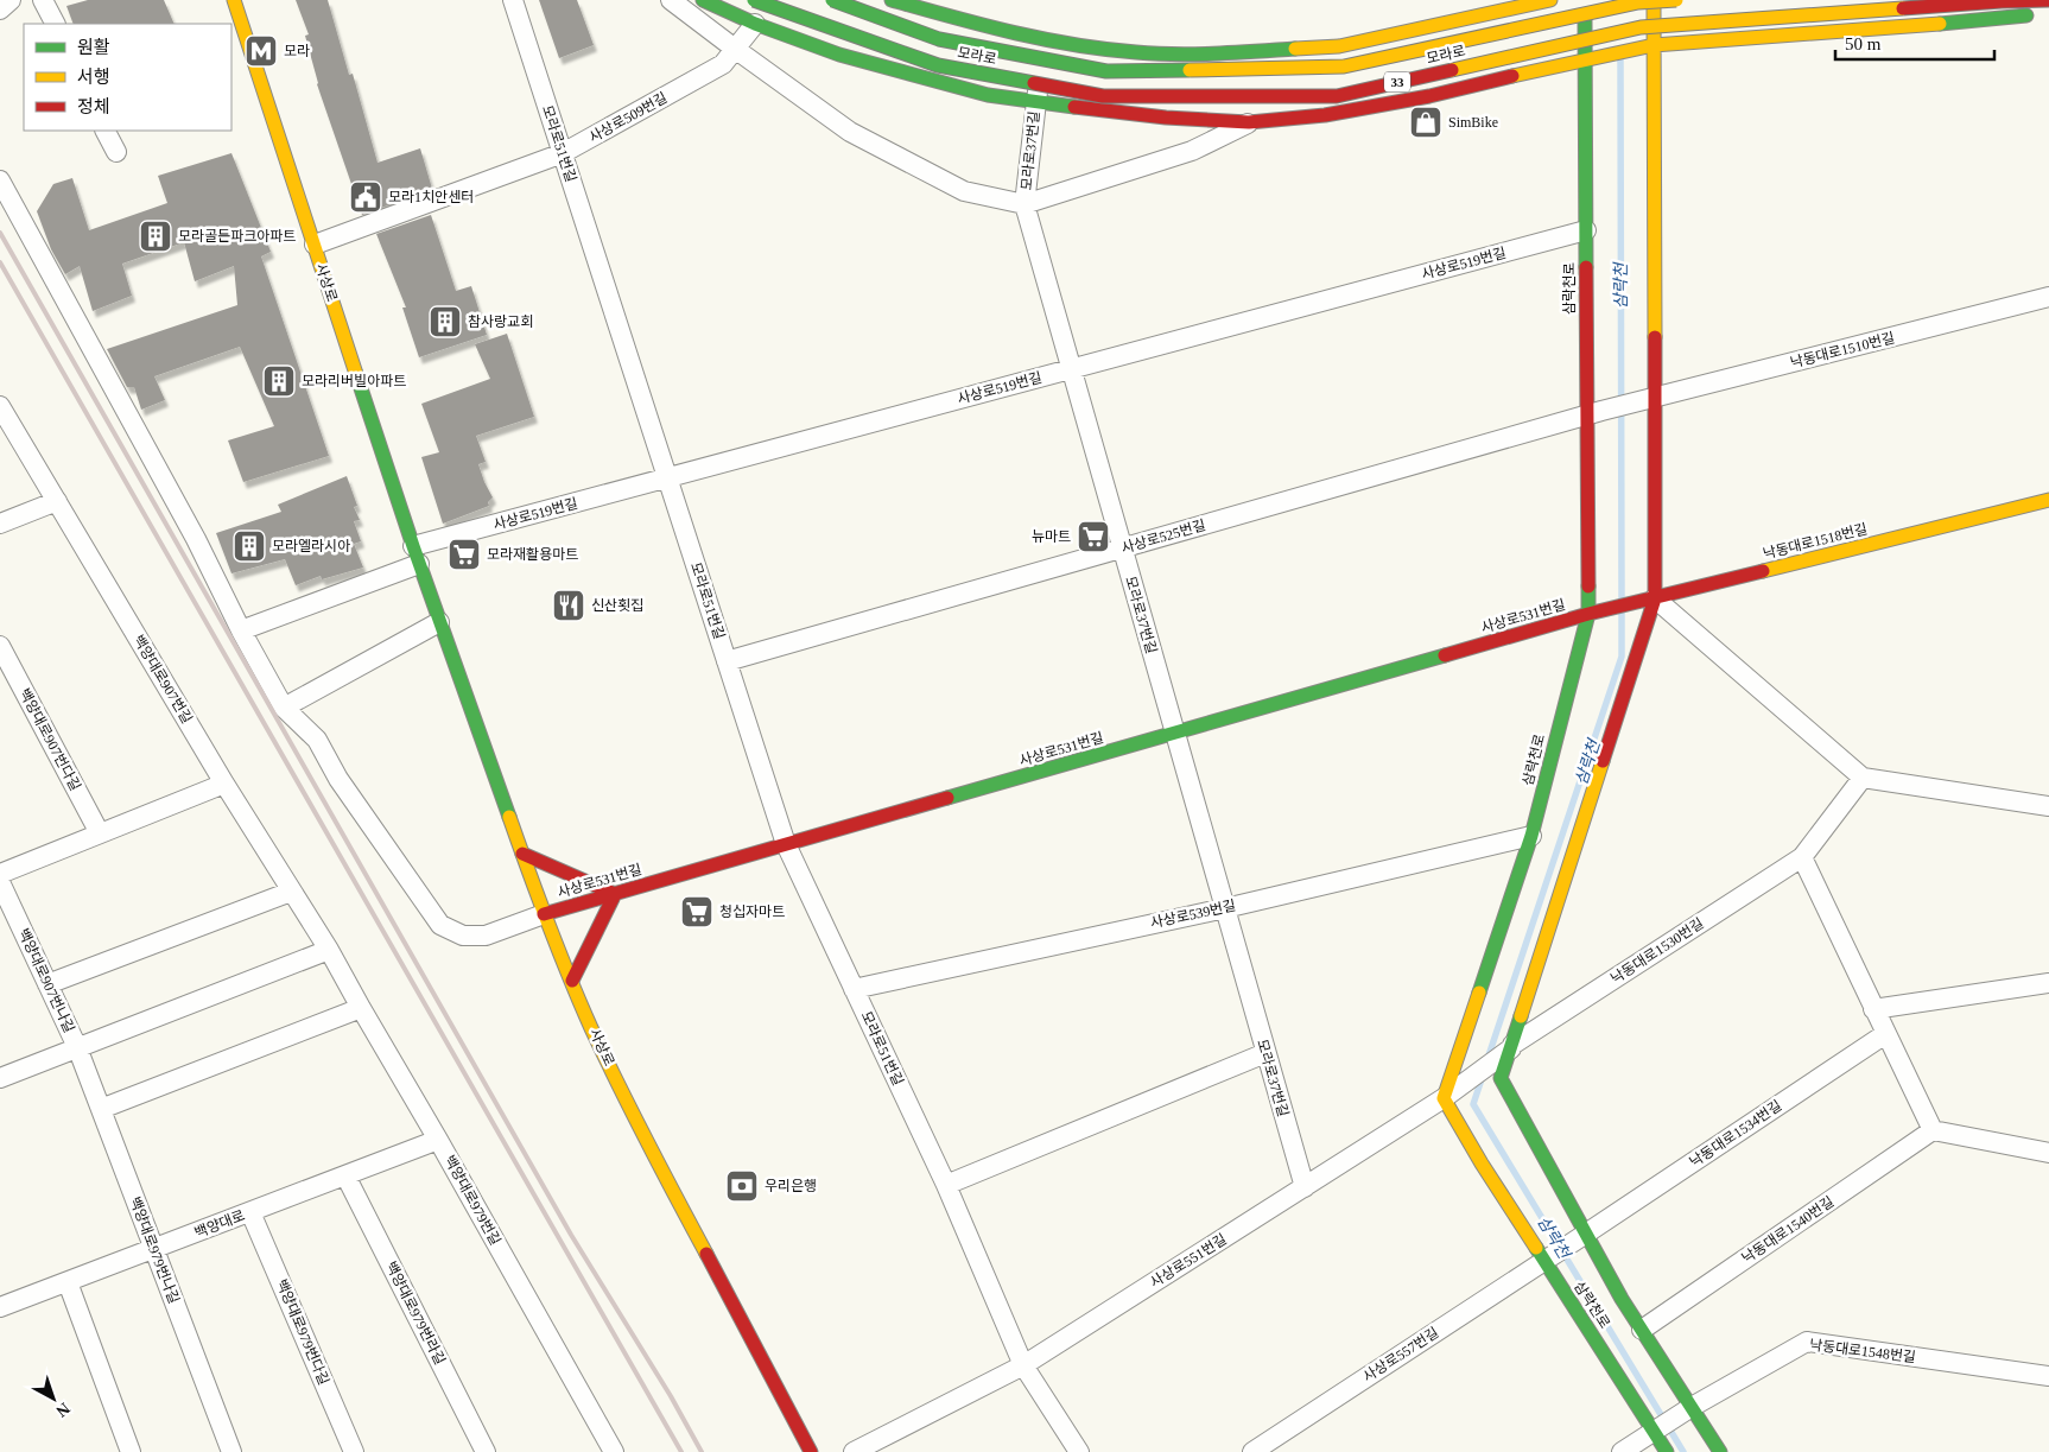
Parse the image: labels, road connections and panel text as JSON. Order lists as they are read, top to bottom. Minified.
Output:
{"streets":{"main road":["모라로","33","사상로","삼락천로","낙동대로1518번길","사상로531번길"],"street":["사상로509번길","모라로51번길","모라로37번길","사상로519번길","낙동대로1510번길","사상로525번길","백양대로907번길","백양대로907번다길","사상로539번길","낙동대로1530번길","백양대로907번나길","낙동대로1534번길","백양대로979번길","백양대로","낙동대로1540번길","백양대로979번나길","사상로551번길","백양대로979번라길","백양대로979번다길","낙동대로1548번길","사상로557번길"]},"crossings":[["모라로","모라로37번길"],["사상로509번길","모라로51번길"],["사상로509번길","사상로"],["모라로51번길","사상로519번길"],["모라로51번길","사상로525번길"],["모라로51번길","사상로531번길"],["모라로51번길","사상로539번길"],["모라로51번길","사상로551번길"],["모라로37번길","사상로519번길"],["모라로37번길","사상로525번길"],["모라로37번길","사상로531번길"],["모라로37번길","사상로539번길"],["모라로37번길","사상로551번길"],["사상로519번길","사상로"],["사상로519번길","삼락천로"],["사상로","사상로531번길"],["삼락천로","낙동대로1510번길"],["삼락천로","사상로525번길"],["삼락천로","낙동대로1518번길"],["삼락천로","사상로531번길"],["삼락천로","사상로539번길"],["삼락천로","낙동대로1530번길"],["삼락천로","낙동대로1534번길"],["삼락천로","낙동대로1540번길"],["삼락천로","사상로551번길"],["삼락천로","낙동대로1548번길"],["삼락천로","사상로557번길"],["낙동대로1510번길","사상로525번길"],["낙동대로1518번길","사상로531번길"],["백양대로907번길","백양대로979번길"],["낙동대로1530번길","사상로551번길"],["백양대로907번나길","백양대로979번나길"],["낙동대로1534번길","사상로557번길"],["백양대로979번길","백양대로"],["백양대로","백양대로979번나길"],["백양대로","백양대로979번라길"],["백양대로","백양대로979번다길"]],"water":["삼락천"],"places":{"metro station":["모라"],"shop":["SimBike"],"public building":["모라1치안센터"],"building":["모라골든파크아파트","참사랑교회","모라리버빌아파트","모라엘라시아"],"supermarket":["뉴마트","모라재활용마트","청십자마트"],"restaurant":["신산횟집"],"bank":["우리은행"]},"legend":["원활","서행","정체"],"scale_bar":"50 m","north":"bottom right"}
